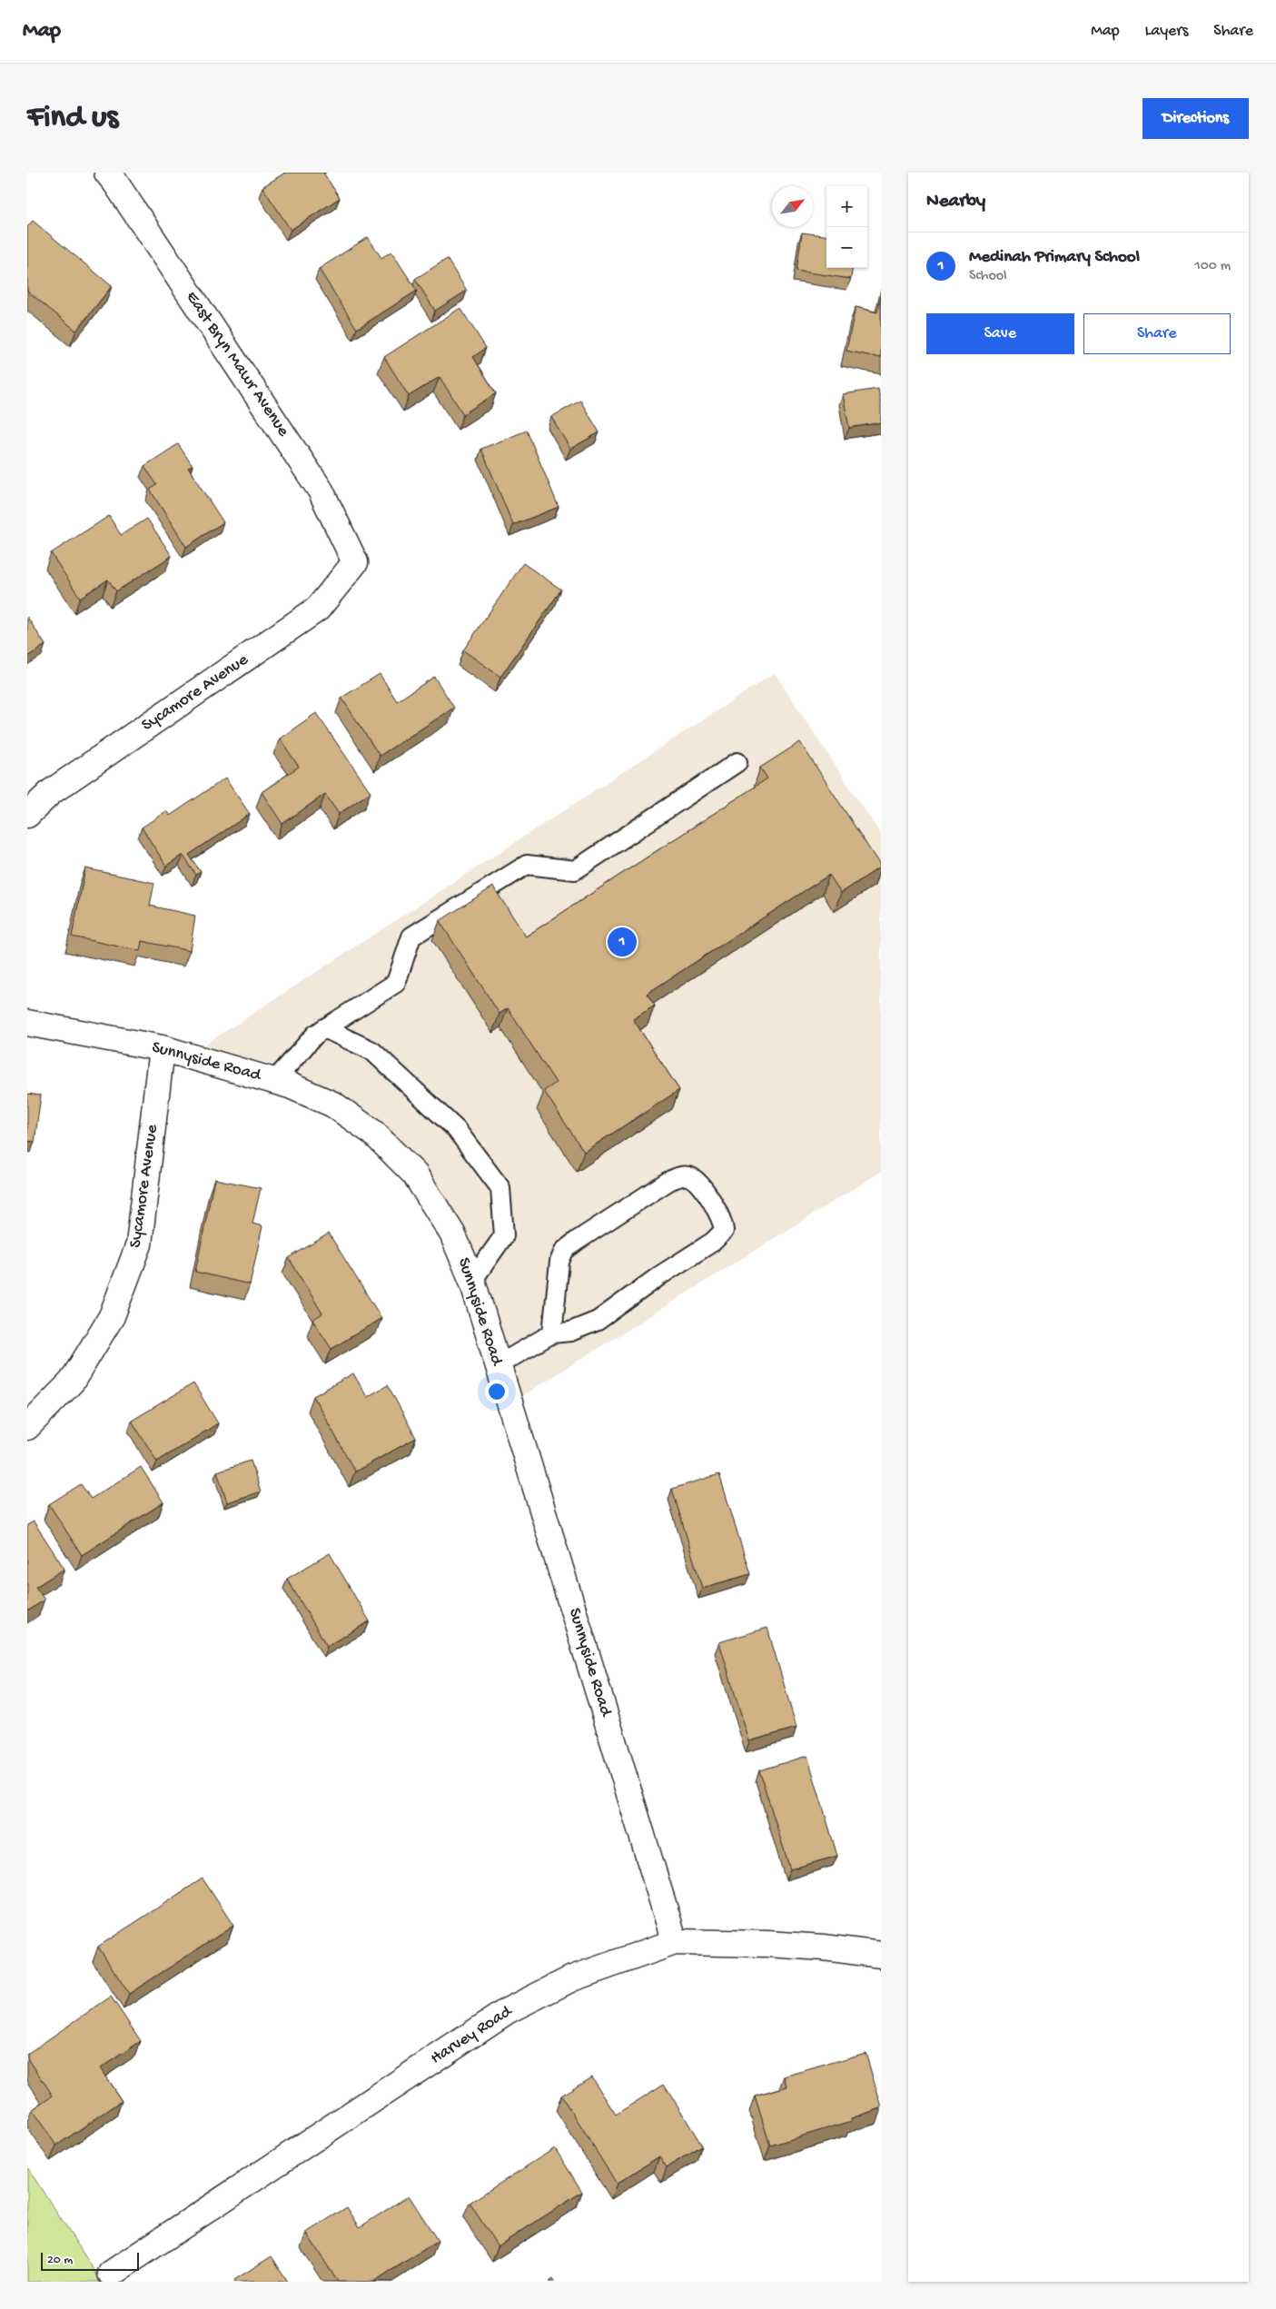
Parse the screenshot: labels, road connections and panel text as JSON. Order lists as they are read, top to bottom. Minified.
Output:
{"streets":{"street":["East Bryn Mawr Avenue","Sycamore Avenue","Sunnyside Road","Harvey Road"]},"crossings":[["East Bryn Mawr Avenue","Sycamore Avenue"],["Sycamore Avenue","Sunnyside Road"],["Sunnyside Road","Harvey Road"]],"scale_bar":"20 m","north":"top right","page":{"header":"Map","nav":["Map","Layers","Share"],"buttons":["Directions",["Save","Share"]],"title":"Find us","heading":"Nearby","map_buttons":["+","−"],"list":[{"mark":"1","name":"Medinah Primary School","note":"School","value":"100 m"}],"pins":"1","scale":"20 m"}}
